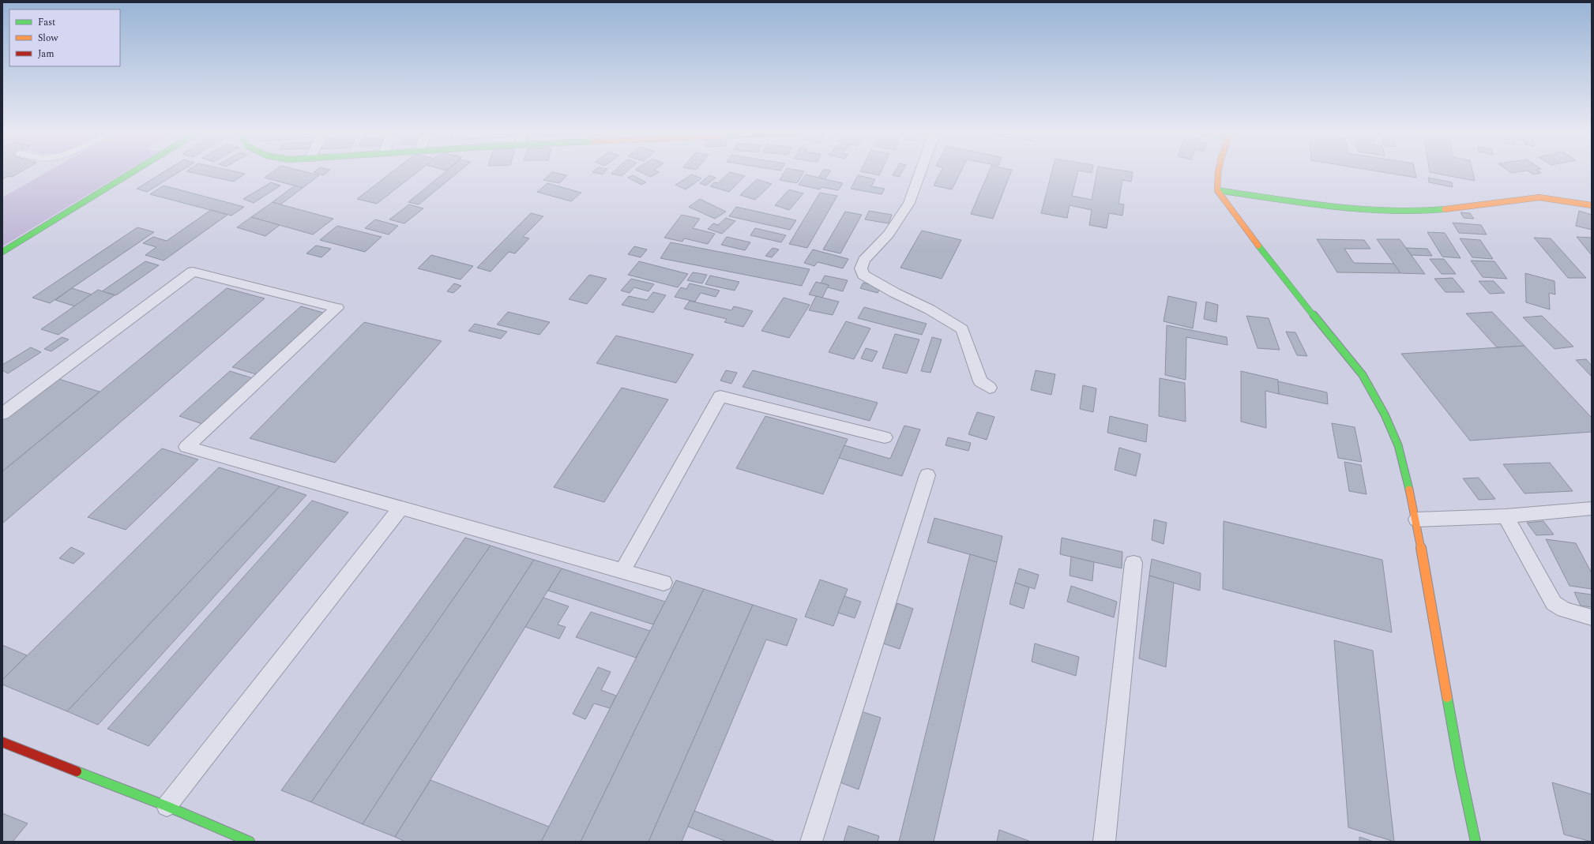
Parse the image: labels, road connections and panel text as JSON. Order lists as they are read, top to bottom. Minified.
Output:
{"legend":["Fast","Slow","Jam"]}
